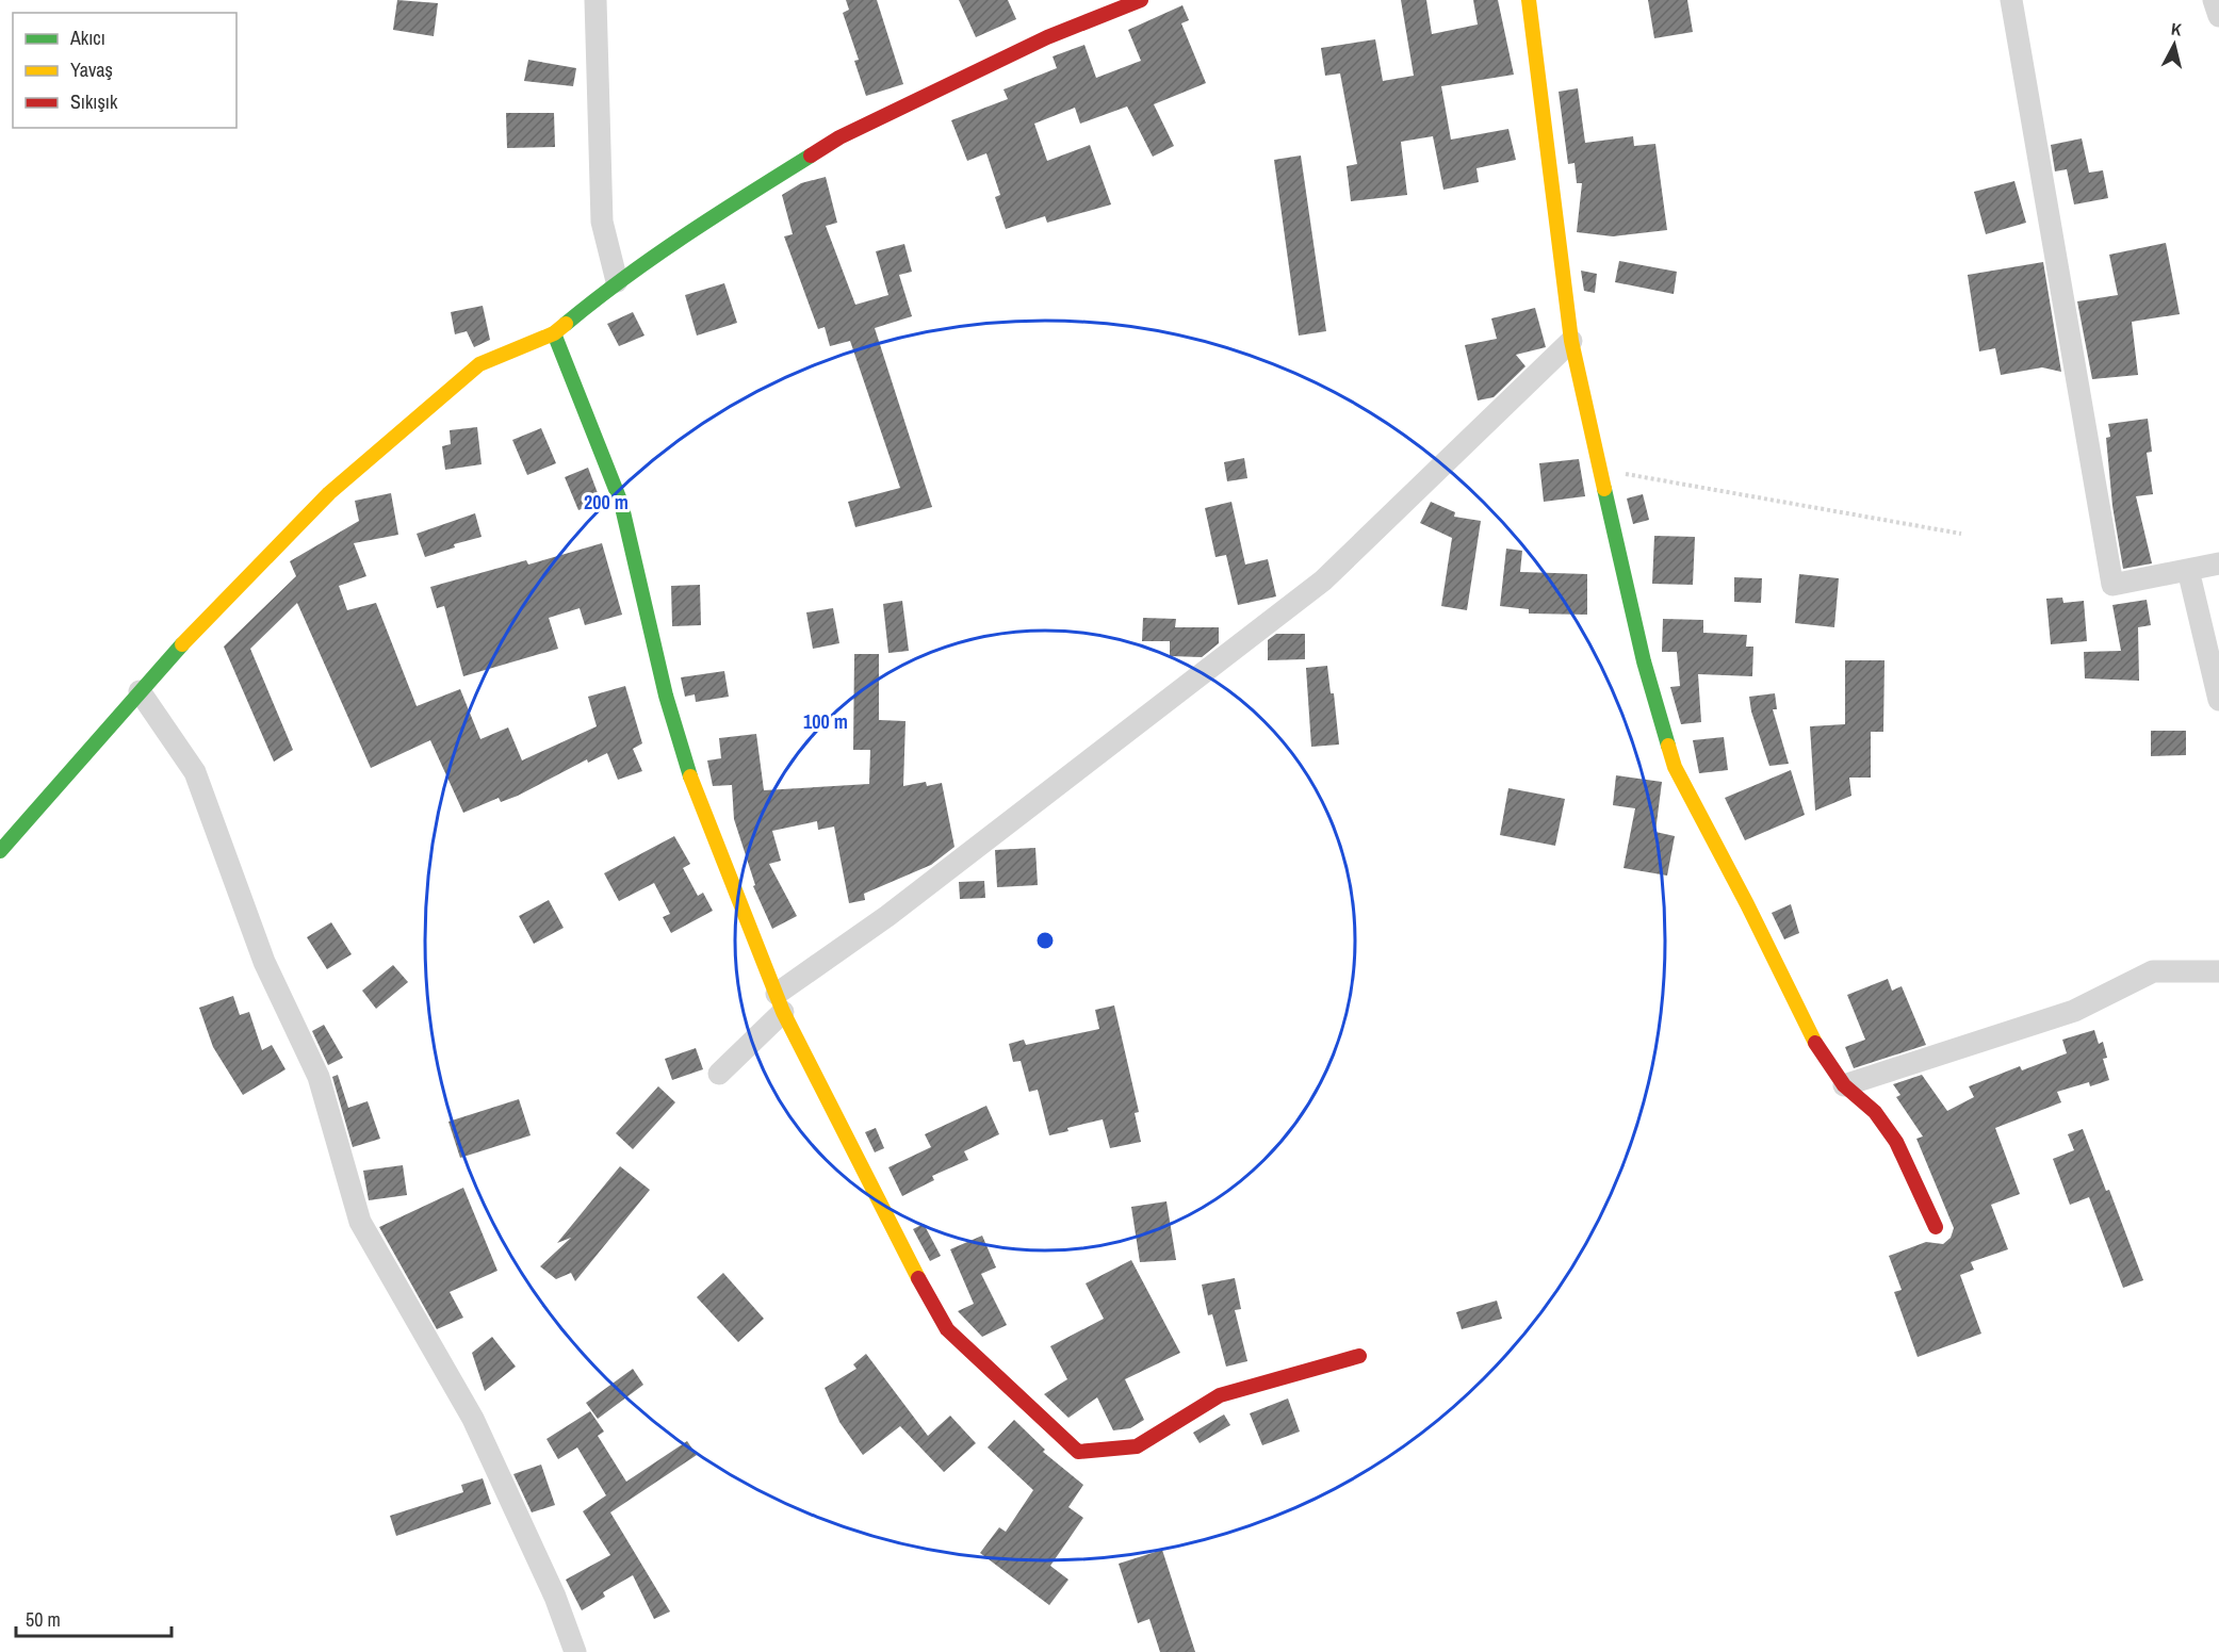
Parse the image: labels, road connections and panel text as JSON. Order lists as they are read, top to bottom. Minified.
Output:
{"legend":["Akıcı","Yavaş","Sıkışık"],"scale_bar":"50 m","north":"top","rings":["200 m","100 m"]}
